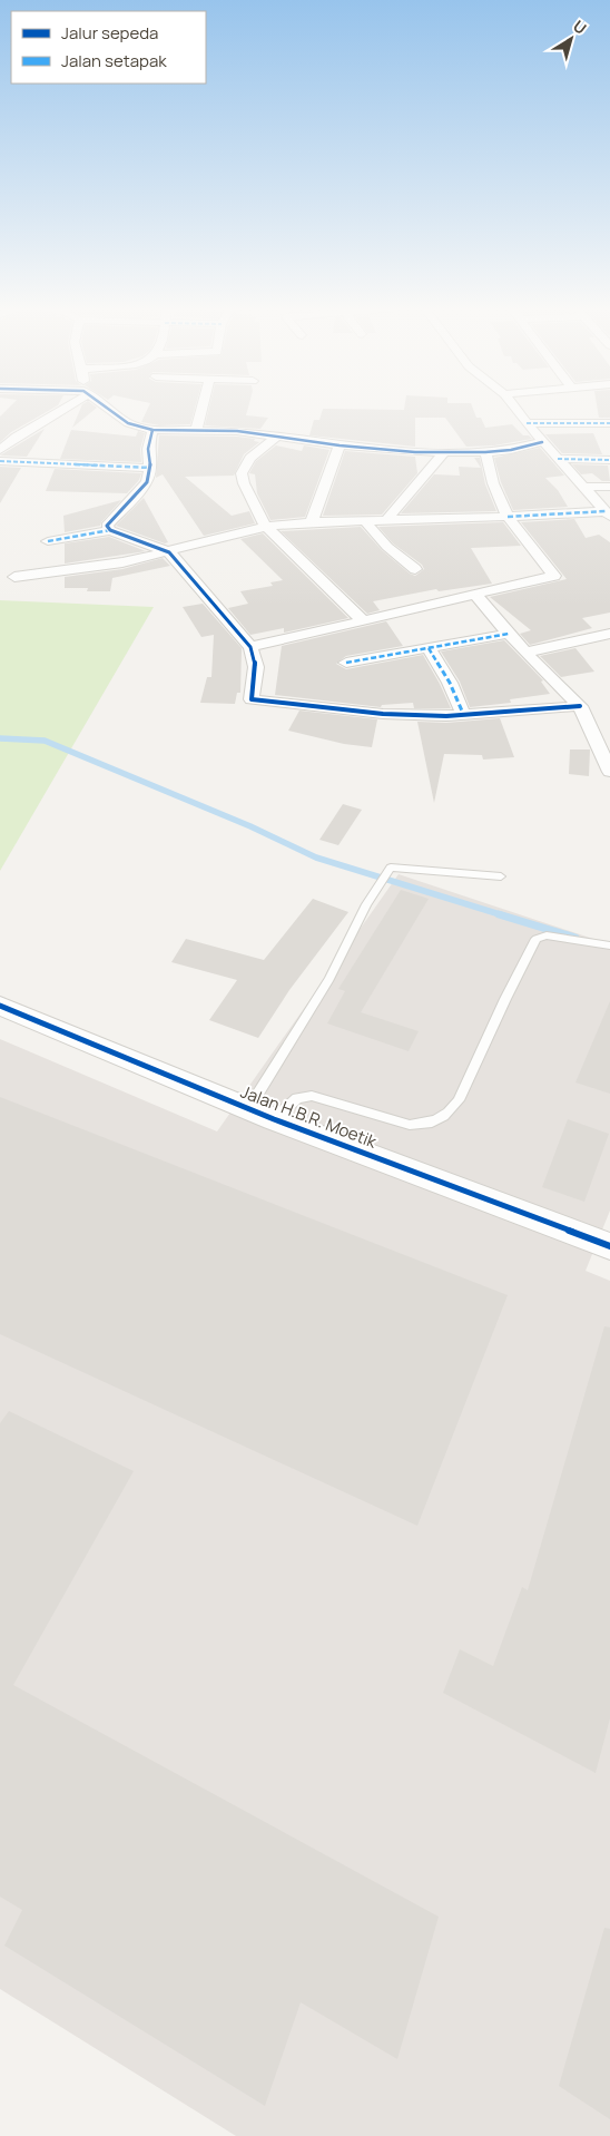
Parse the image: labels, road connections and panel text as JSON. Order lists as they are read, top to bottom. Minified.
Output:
{"streets":{"street":["Jalan H.B.R. Moetik"]},"legend":["Jalur sepeda","Jalan setapak"],"north":"top right"}
